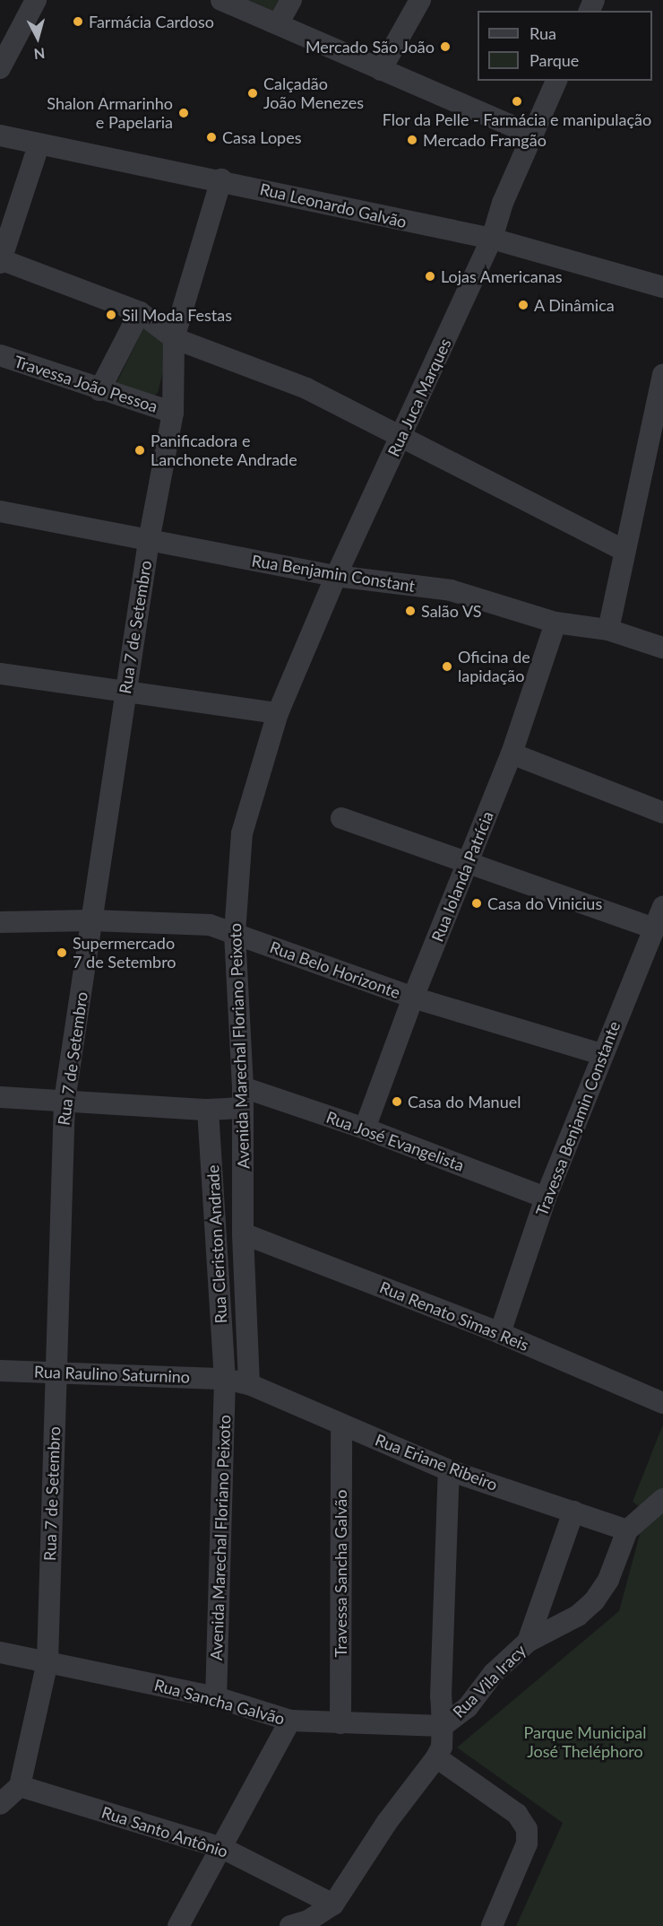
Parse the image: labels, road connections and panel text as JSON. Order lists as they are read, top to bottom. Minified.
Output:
{"streets":{"street":["Rua Leonardo Galvão","Travessa João Pessoa","Rua Juca Marques","Rua Benjamin Constant","Rua 7 de Setembro","Rua Iolanda Patrícia","Rua Belo Horizonte","Avenida Marechal Floriano Peixoto","Travessa Benjamin Constante","Rua José Evangelista","Rua Cleriston Andrade","Rua Renato Simas Reis","Rua Raulino Saturnino","Rua Eriane Ribeiro","Travessa Sancha Galvão","Rua Vila Iracy","Rua Sancha Galvão","Rua Santo Antônio"]},"crossings":[["Rua Leonardo Galvão","Rua Juca Marques"],["Rua Leonardo Galvão","Rua 7 de Setembro"],["Travessa João Pessoa","Rua 7 de Setembro"],["Rua Juca Marques","Rua Benjamin Constant"],["Rua Juca Marques","Avenida Marechal Floriano Peixoto"],["Rua Benjamin Constant","Rua 7 de Setembro"],["Rua Benjamin Constant","Rua Iolanda Patrícia"],["Rua 7 de Setembro","Rua Belo Horizonte"],["Rua 7 de Setembro","Rua José Evangelista"],["Rua 7 de Setembro","Rua Raulino Saturnino"],["Rua 7 de Setembro","Rua Sancha Galvão"],["Rua 7 de Setembro","Rua Santo Antônio"],["Rua Iolanda Patrícia","Rua Belo Horizonte"],["Rua Iolanda Patrícia","Rua José Evangelista"],["Rua Belo Horizonte","Avenida Marechal Floriano Peixoto"],["Rua Belo Horizonte","Travessa Benjamin Constante"],["Avenida Marechal Floriano Peixoto","Rua José Evangelista"],["Avenida Marechal Floriano Peixoto","Rua Cleriston Andrade"],["Avenida Marechal Floriano Peixoto","Rua Renato Simas Reis"],["Avenida Marechal Floriano Peixoto","Rua Raulino Saturnino"],["Avenida Marechal Floriano Peixoto","Rua Eriane Ribeiro"],["Avenida Marechal Floriano Peixoto","Rua Sancha Galvão"],["Travessa Benjamin Constante","Rua José Evangelista"],["Travessa Benjamin Constante","Rua Renato Simas Reis"],["Rua José Evangelista","Rua Cleriston Andrade"],["Rua Cleriston Andrade","Rua Raulino Saturnino"],["Rua Raulino Saturnino","Rua Eriane Ribeiro"],["Rua Eriane Ribeiro","Travessa Sancha Galvão"],["Rua Eriane Ribeiro","Rua Vila Iracy"],["Travessa Sancha Galvão","Rua Sancha Galvão"],["Rua Vila Iracy","Rua Sancha Galvão"],["Rua Vila Iracy","Rua Santo Antônio"]],"parks":["Parque Municipal José Theléphoro"],"places":["Farmácia Cardoso","Mercado São João","Calçadão João Menezes","Flor da Pelle - Farmácia e manipulação","Shalon Armarinho e Papelaria","Casa Lopes","Mercado Frangão","Lojas Americanas","A Dinâmica","Sil Moda Festas","Panificadora e Lanchonete Andrade","Salão VS","Oficina de lapidação","Casa do Vinicius","Supermercado 7 de Setembro","Casa do Manuel"],"legend":["Rua","Parque"],"north":"bottom"}
